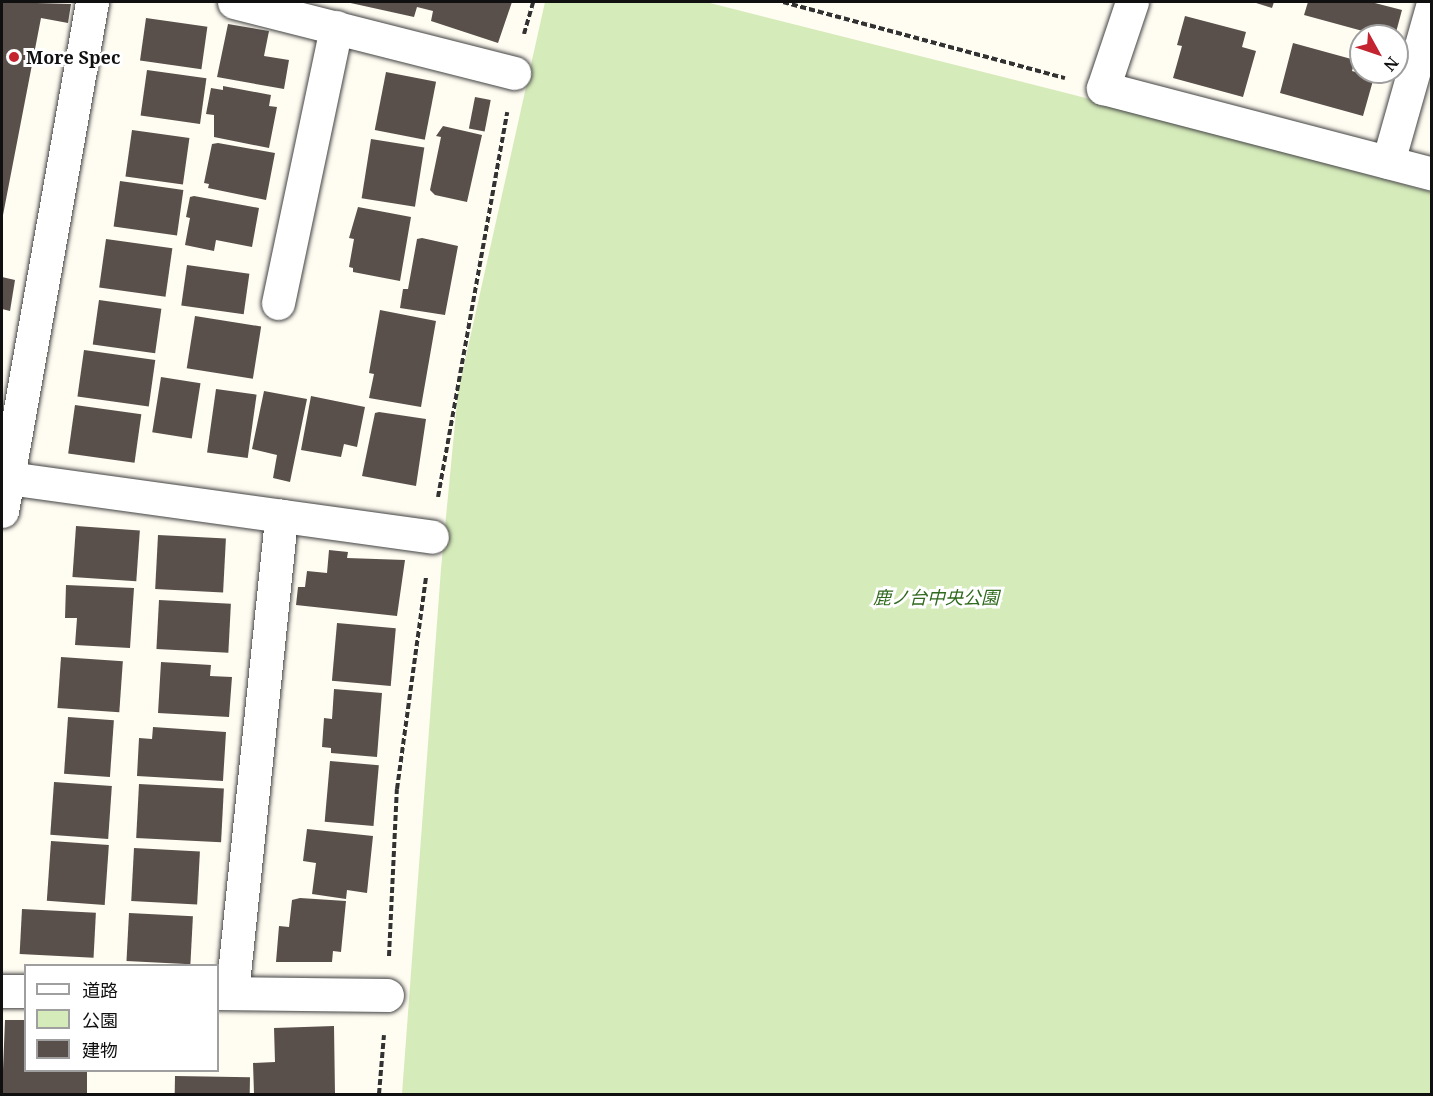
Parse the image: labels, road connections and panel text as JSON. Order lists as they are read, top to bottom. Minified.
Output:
{"parks":["鹿ノ台中央公園"],"places":["More Spec"],"legend":["道路","公園","建物"],"north":"bottom right"}
